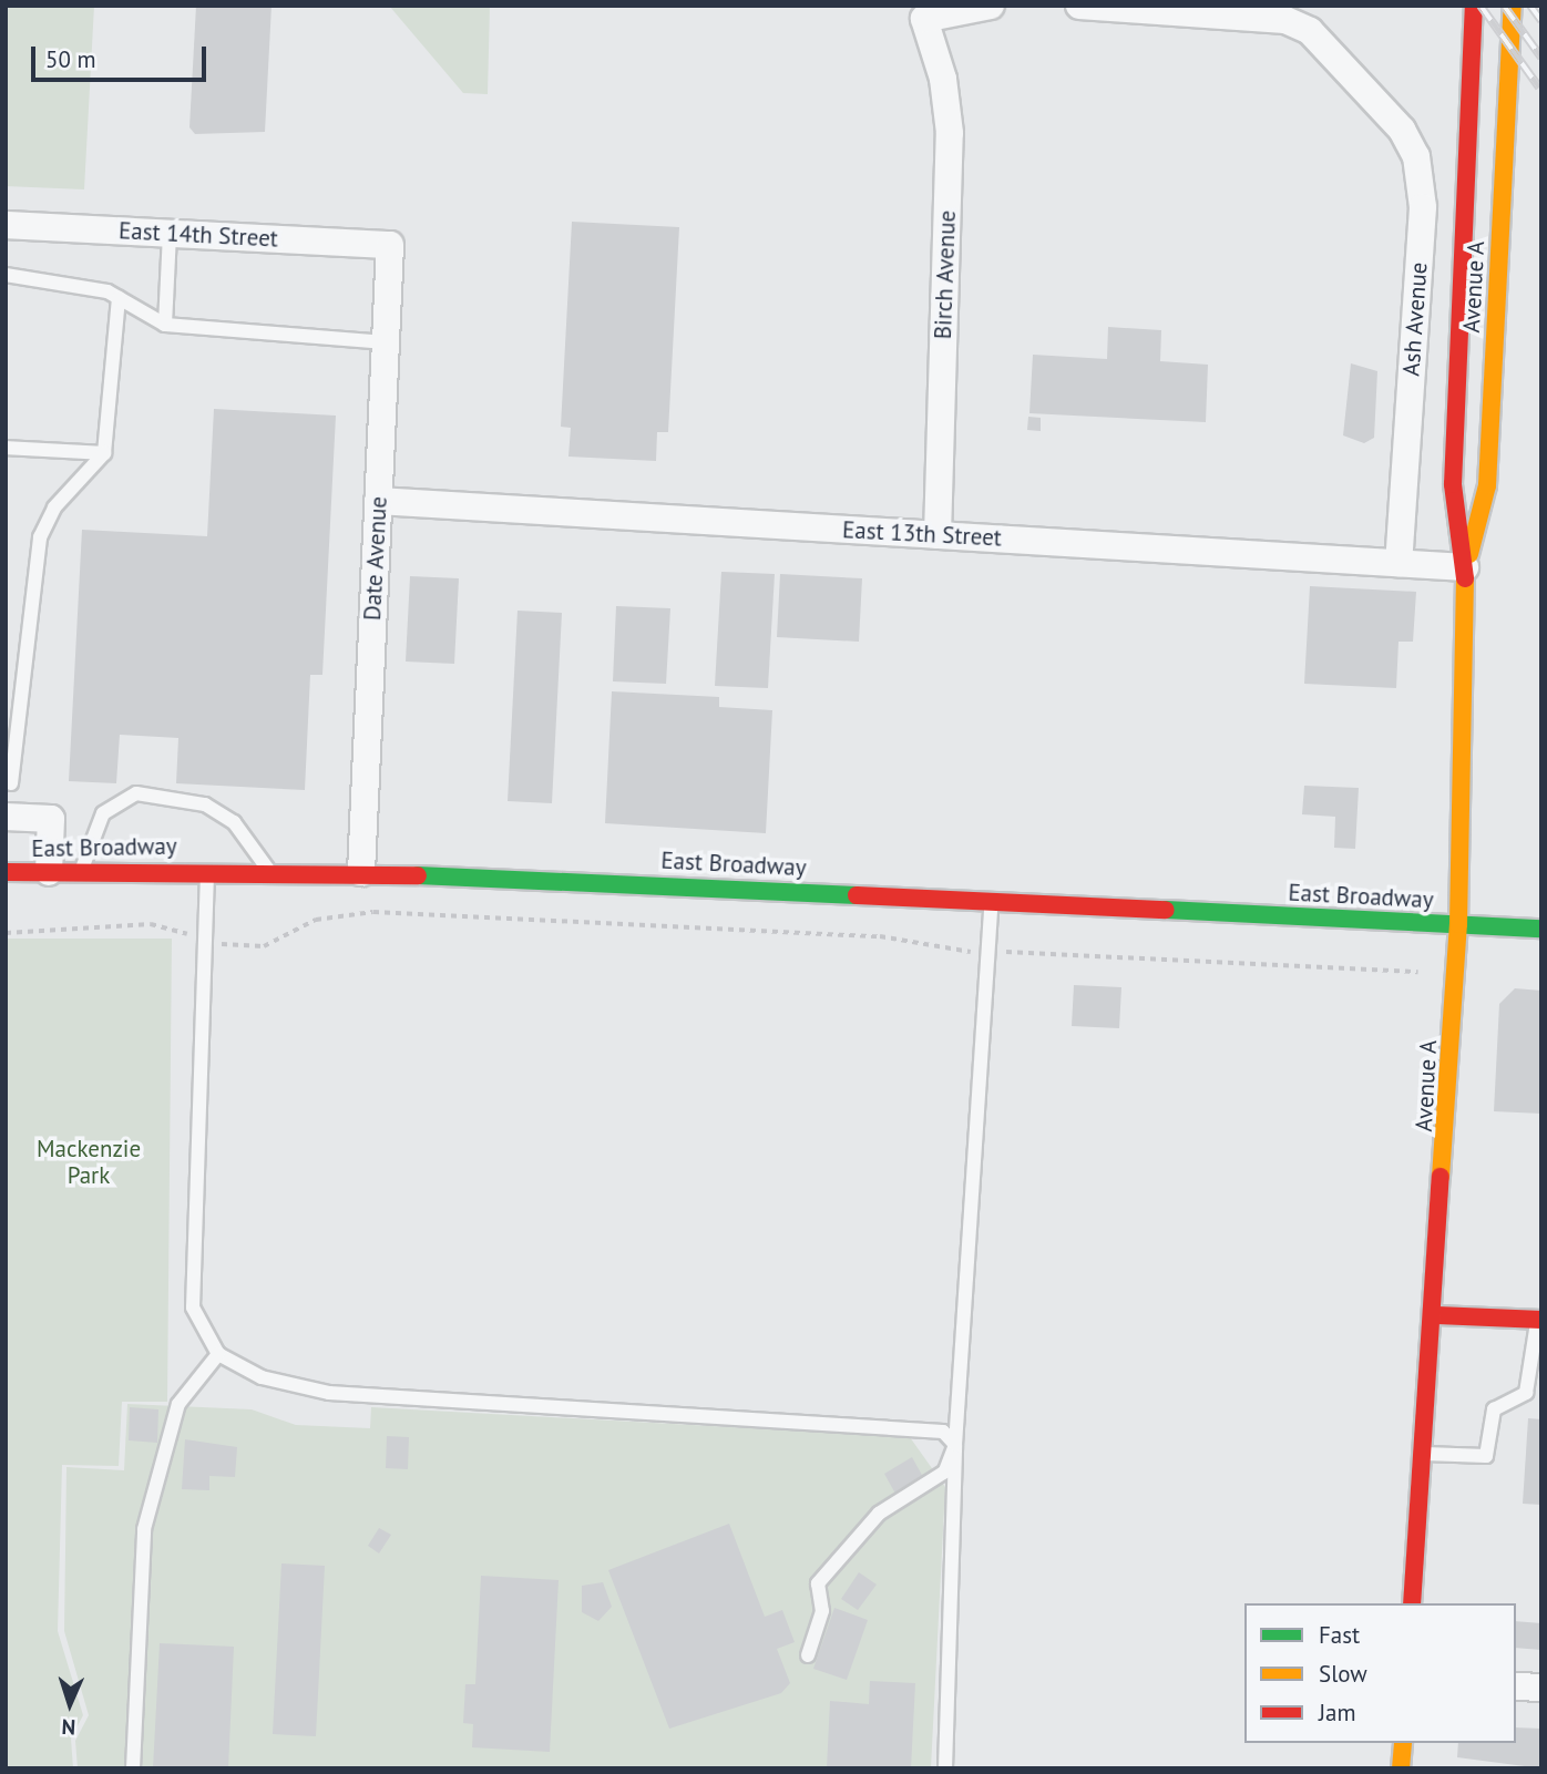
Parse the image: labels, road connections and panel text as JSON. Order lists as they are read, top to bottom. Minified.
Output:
{"streets":{"main road":["Avenue A","East Broadway"],"street":["East 14th Street","Birch Avenue","Ash Avenue","East 13th Street","Date Avenue"]},"crossings":[["East 14th Street","Date Avenue"],["Birch Avenue","East 13th Street"],["Avenue A","East 13th Street"],["Avenue A","East Broadway"],["Ash Avenue","East 13th Street"],["East 13th Street","Date Avenue"],["Date Avenue","East Broadway"]],"parks":["Mackenzie Park"],"legend":["Fast","Slow","Jam"],"scale_bar":"50 m","north":"bottom"}
